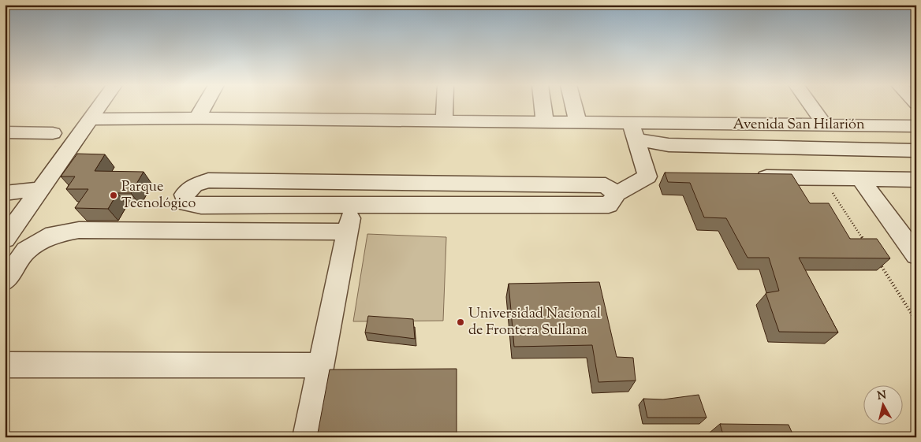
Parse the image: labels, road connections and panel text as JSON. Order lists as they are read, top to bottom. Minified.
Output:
{"streets":{"street":["Avenida San Hilarión"]},"places":["Parque Tecnológico","Universidad Nacional de Frontera Sullana"],"north":"top"}
